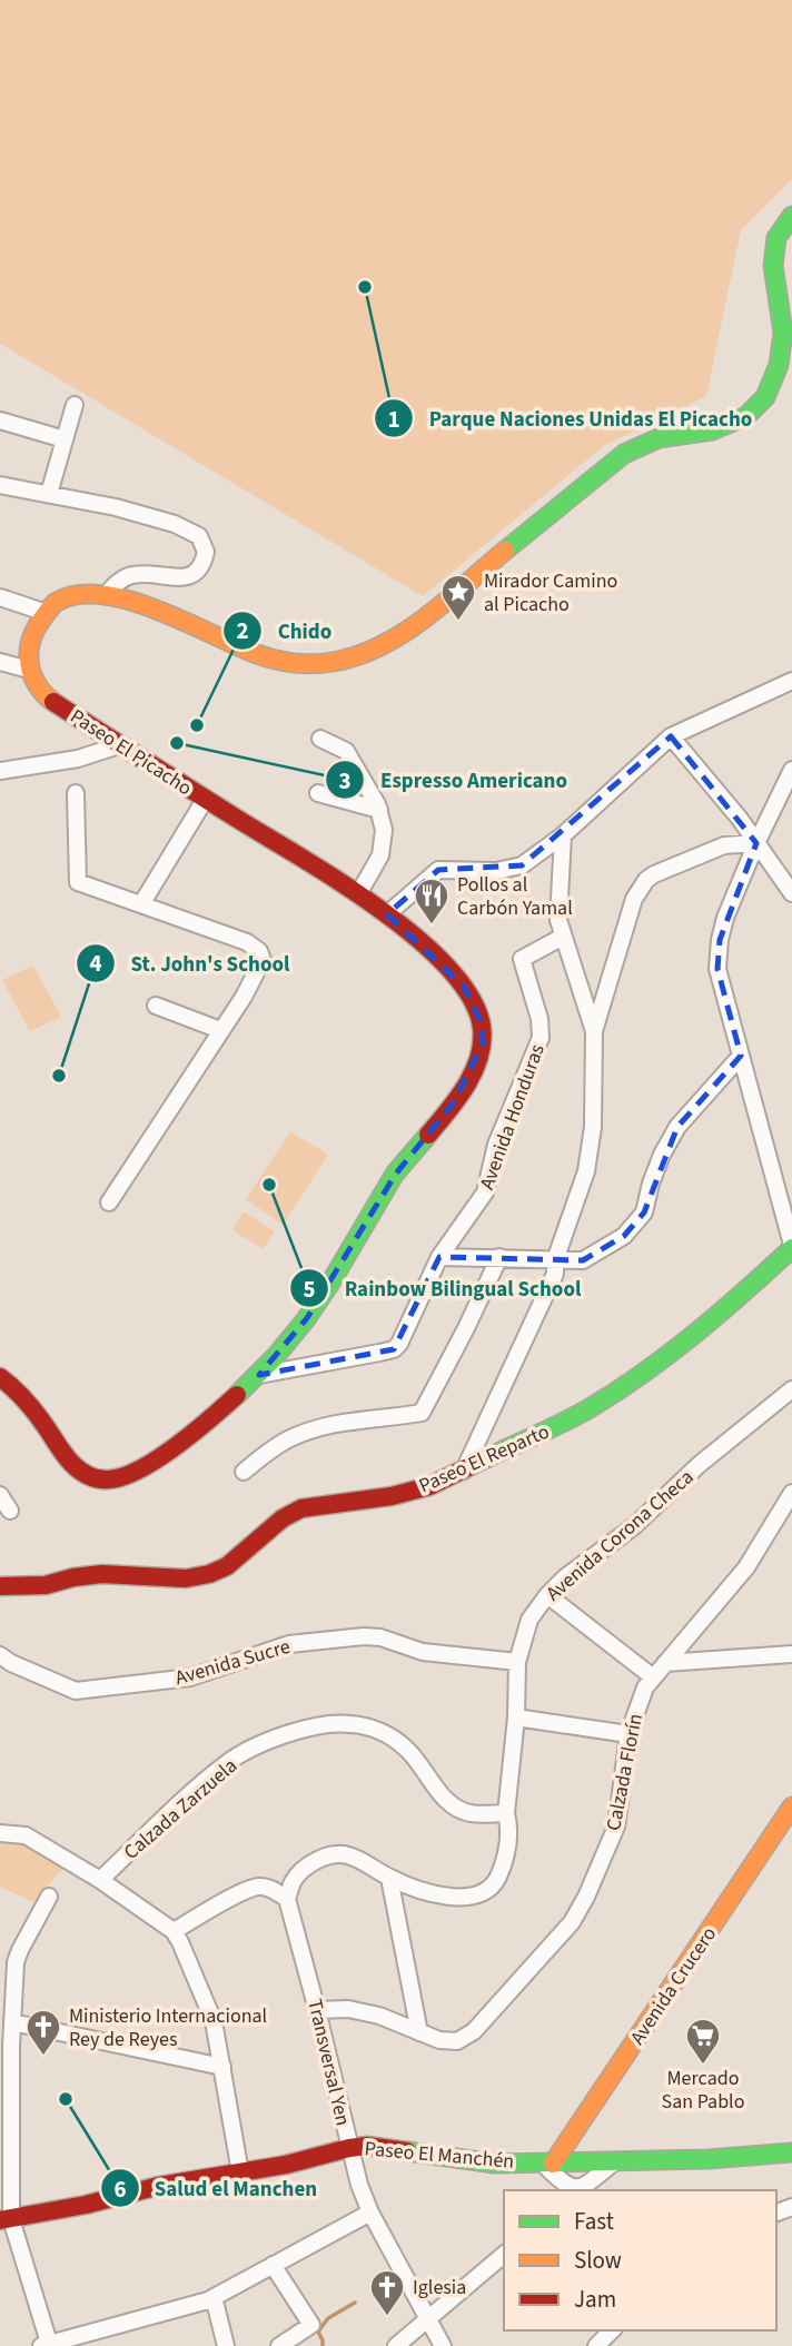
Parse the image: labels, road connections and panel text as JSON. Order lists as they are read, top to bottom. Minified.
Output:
{"streets":{"street":["Paseo El Picacho","Avenida Honduras","Paseo El Reparto","Avenida Corona Checa","Avenida Sucre","Calzada Florín","Calzada Zarzuela","Avenida Crucero","Transversal Yen","Paseo El Manchén"]},"crossings":[["Paseo El Picacho","Avenida Honduras"],["Avenida Corona Checa","Avenida Sucre"],["Avenida Corona Checa","Calzada Zarzuela"],["Avenida Corona Checa","Transversal Yen"],["Calzada Florín","Transversal Yen"],["Avenida Crucero","Paseo El Manchén"],["Transversal Yen","Paseo El Manchén"]],"places":{"other":["Parque Naciones Unidas El Picacho","Chido","Espresso Americano","St. John's School","Rainbow Bilingual School","Salud el Manchen"],"place":["Mirador Camino al Picacho"],"restaurant":["Pollos al Carbón Yamal"],"church":["Ministerio Internacional Rey de Reyes","Iglesia"],"supermarket":["Mercado San Pablo"]},"legend":["Fast","Slow","Jam"]}
